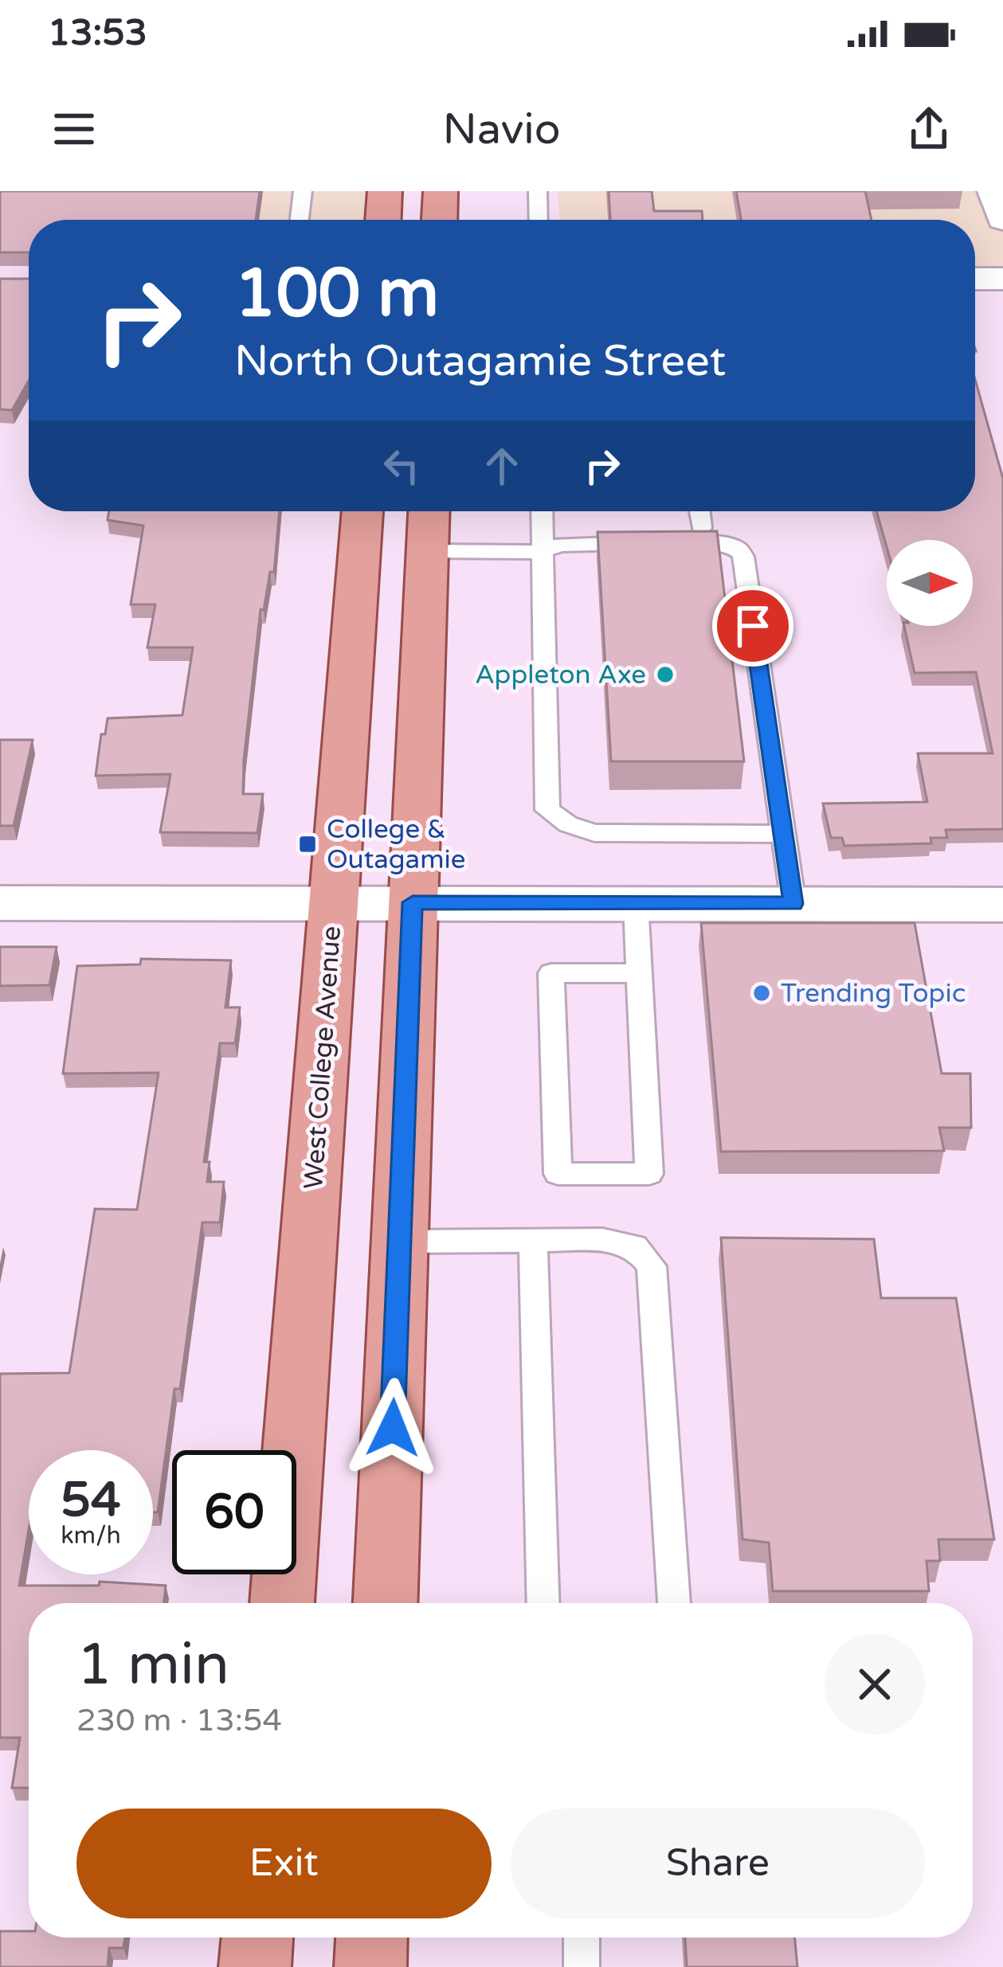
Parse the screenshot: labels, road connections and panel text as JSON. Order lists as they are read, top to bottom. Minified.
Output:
{"streets":{"main road":["West College Avenue"]},"places":{"other":["Appleton Axe","Trending Topic"],"transit":["College & Outagamie"]},"north":"right","page":{"status":"13:53","header":"Navio","turn":["100 m","North Outagamie Street"],"speed":"54 km/h","limit":"60","heading":["1 min","230 m · 13:54"],"buttons":["Exit","Share"]}}
